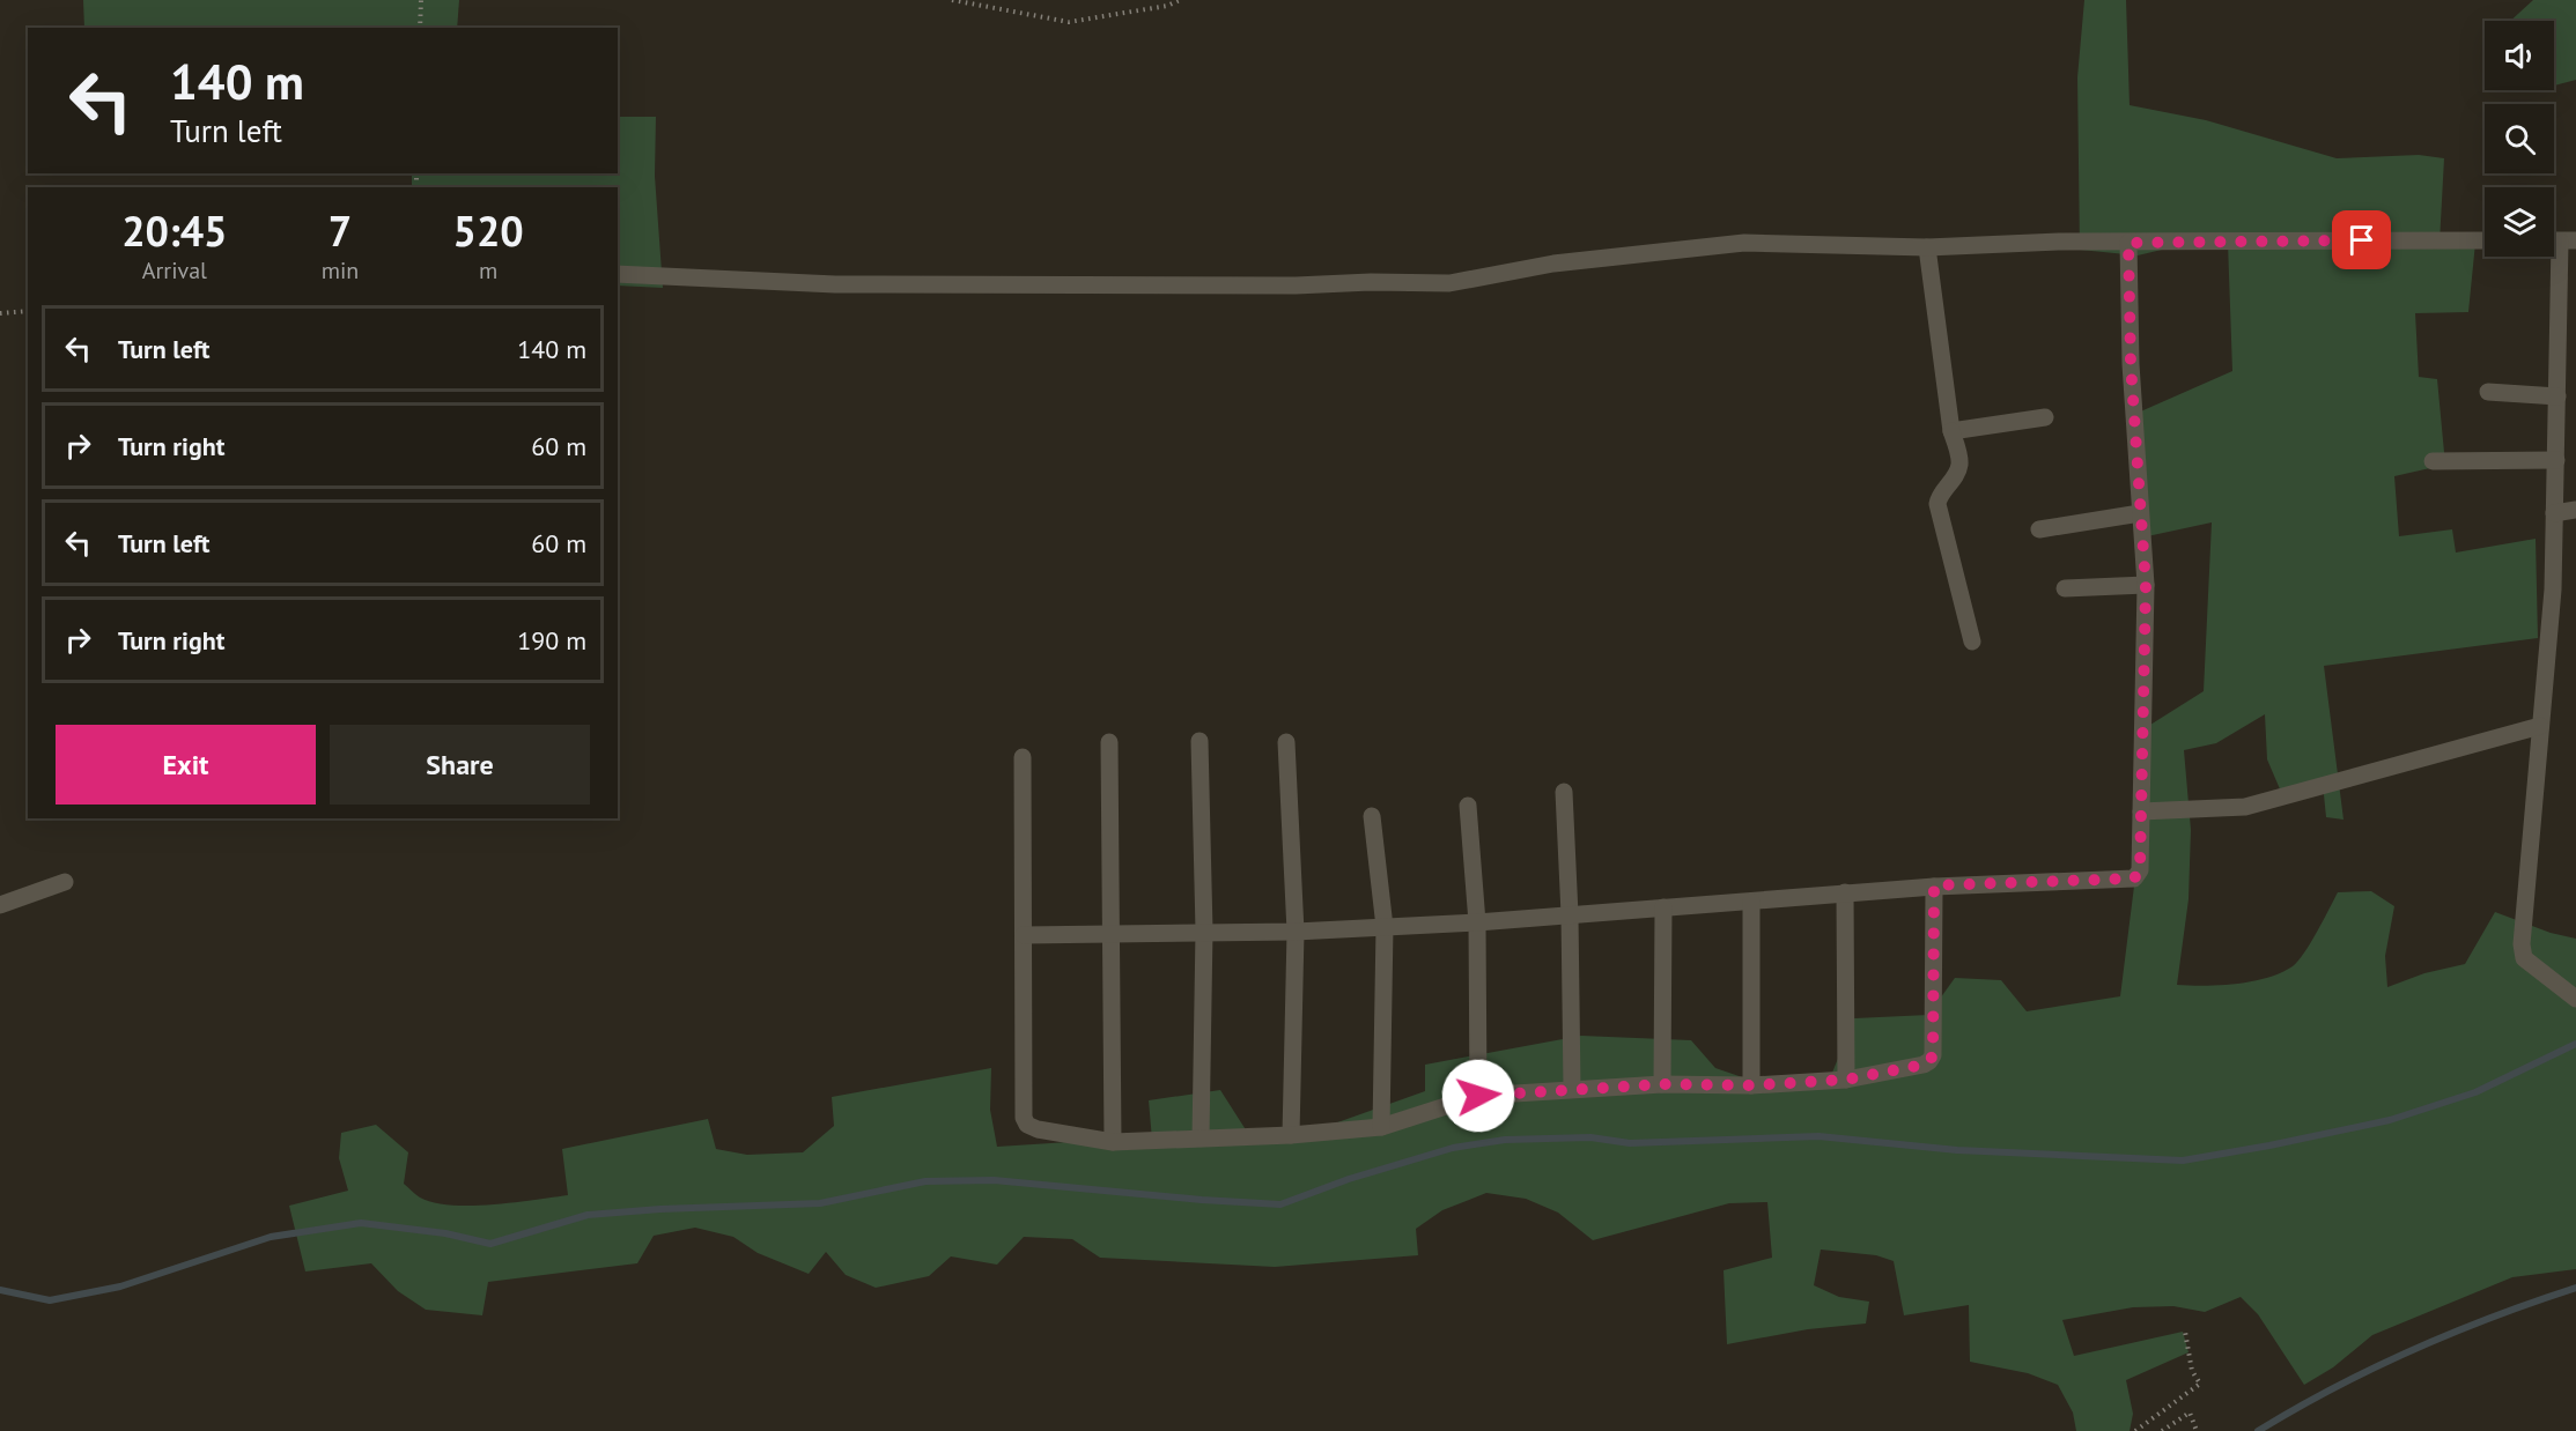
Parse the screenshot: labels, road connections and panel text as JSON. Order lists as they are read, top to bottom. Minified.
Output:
{"page":{"turn":["140 m","Turn left"],"eta":["20:45","Arrival","7","min","520","m"],"list":[{"name":"Turn left","value":"140 m"},{"name":"Turn right","value":"60 m"},{"name":"Turn left","value":"60 m"},{"name":"Turn right","value":"190 m"}],"buttons":["Exit","Share"]}}
